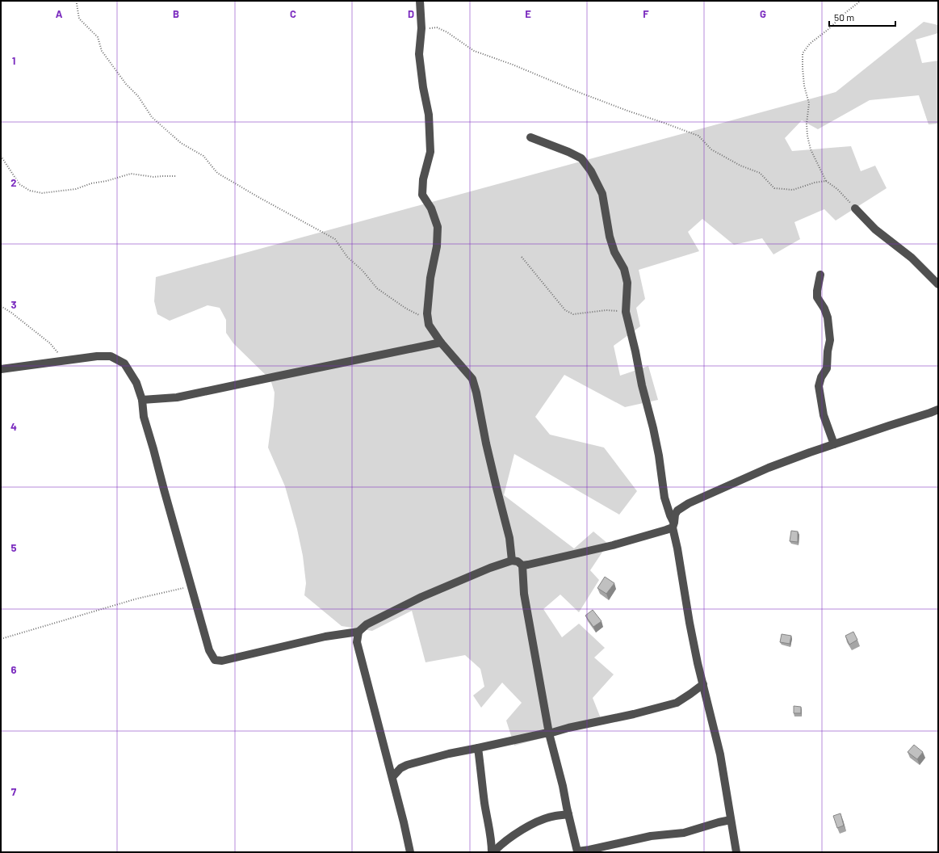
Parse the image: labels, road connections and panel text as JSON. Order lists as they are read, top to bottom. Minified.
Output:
{"scale_bar":"50 m","grid":{"columns":["A","B","C","D","E","F","G"],"rows":["1","2","3","4","5","6","7"]}}
